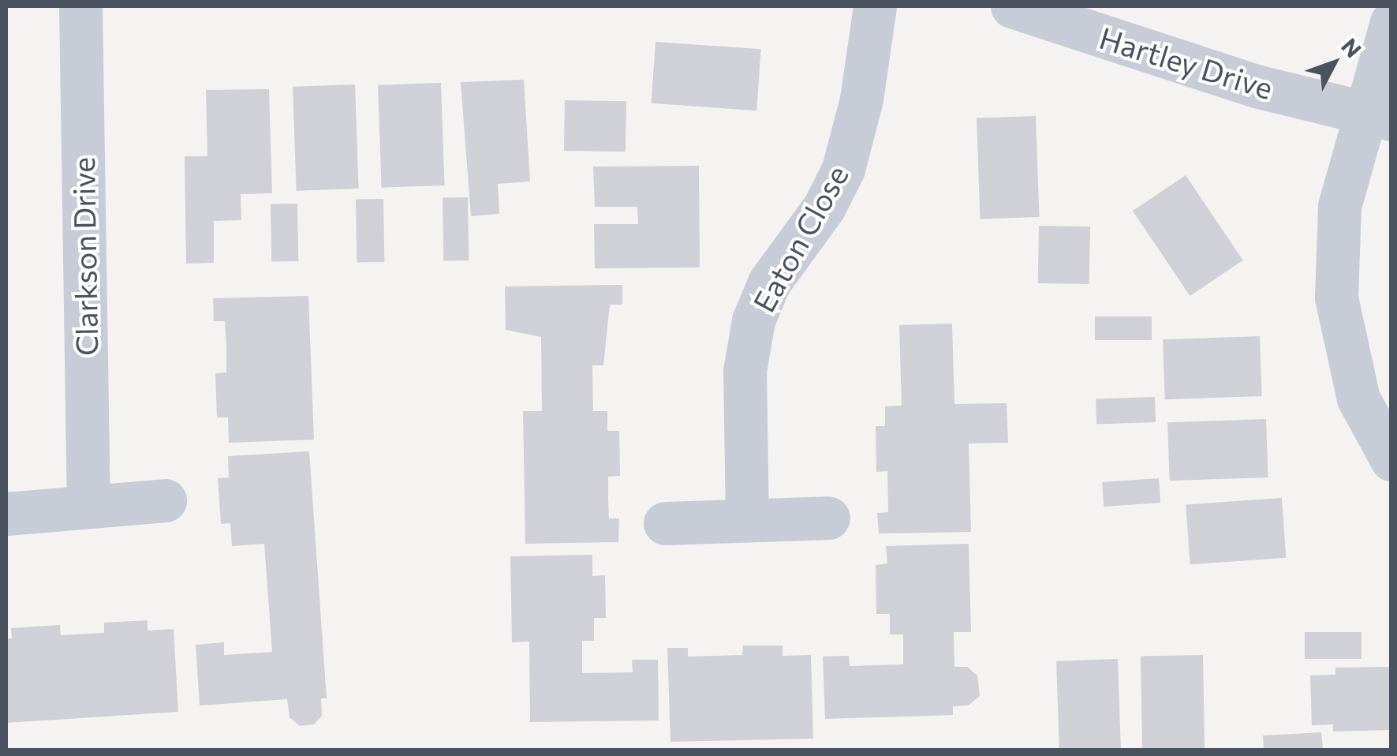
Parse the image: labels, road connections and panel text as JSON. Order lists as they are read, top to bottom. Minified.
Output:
{"streets":{"street":["Hartley Drive","Eaton Close","Clarkson Drive"]},"north":"top right"}
